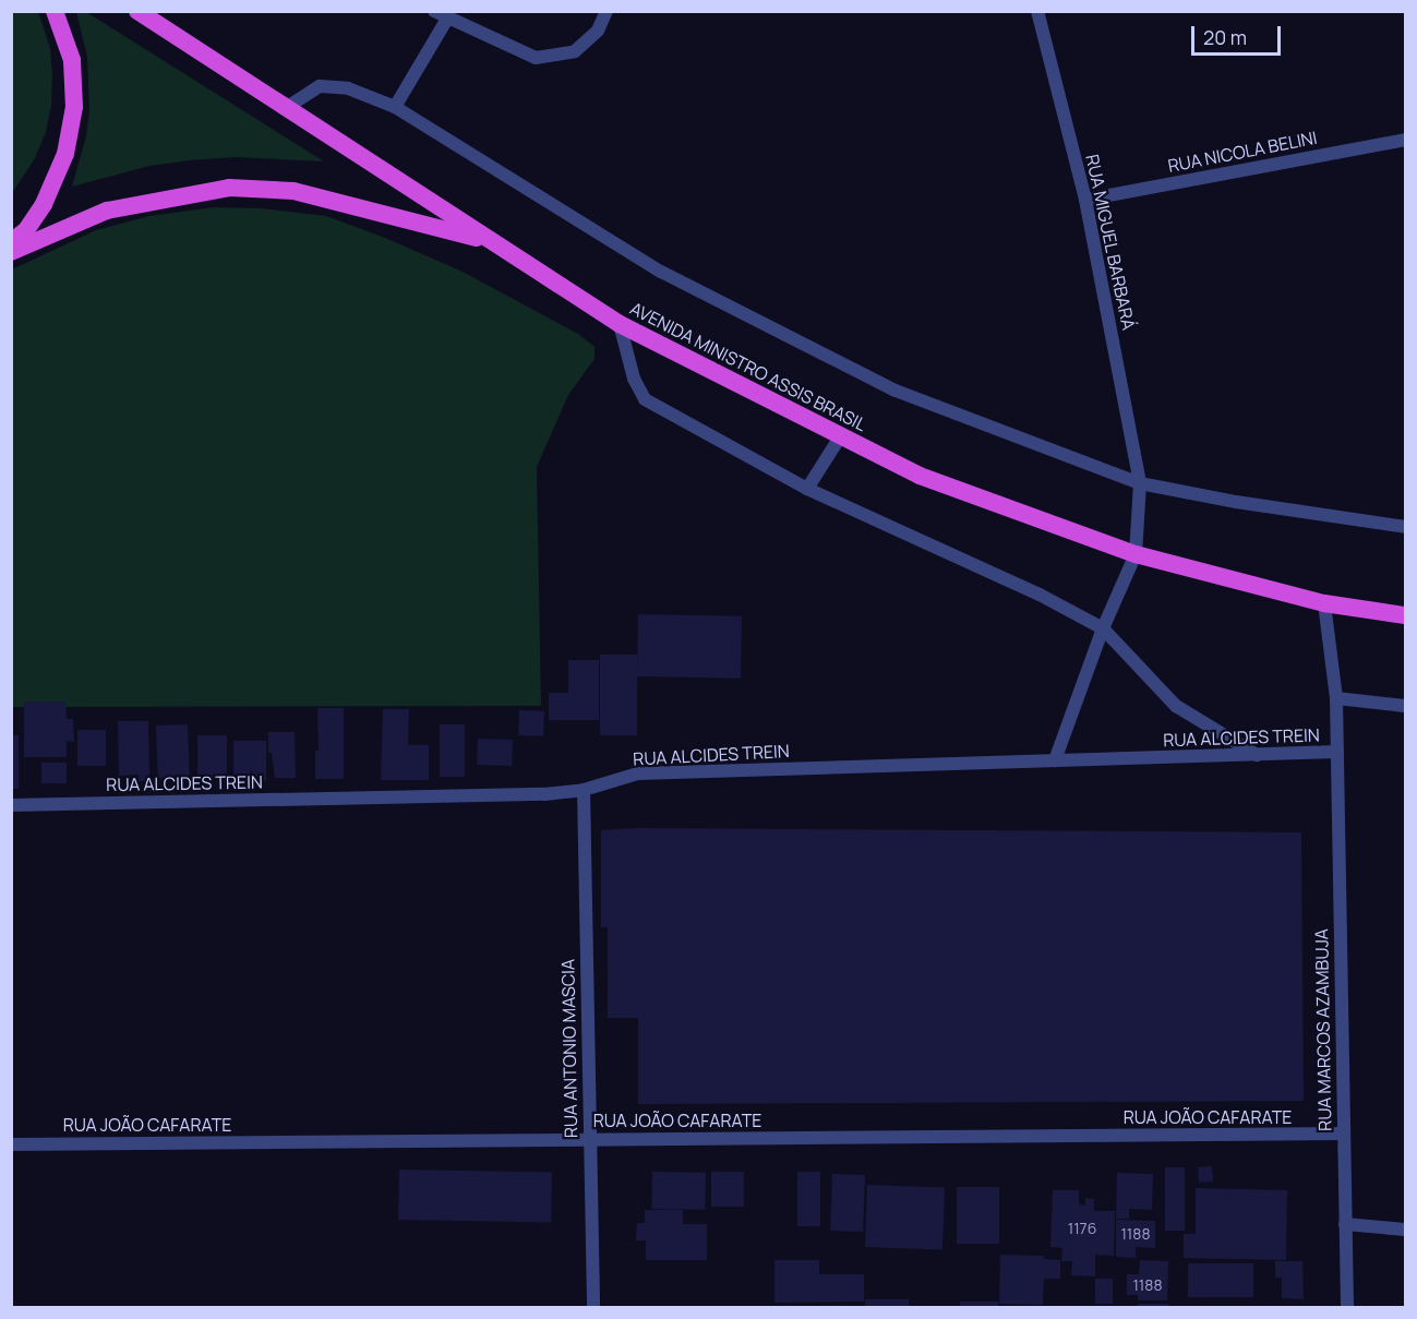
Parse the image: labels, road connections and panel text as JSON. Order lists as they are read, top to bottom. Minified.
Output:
{"streets":{"highway":["AVENIDA MINISTRO ASSIS BRASIL"],"street":["RUA NICOLA BELINI","RUA MIGUEL BARBARÁ","RUA ALCIDES TREIN","RUA MARCOS AZAMBUJA","RUA ANTONIO MASCIA","RUA JOÃO CAFARATE"]},"crossings":[["RUA NICOLA BELINI","RUA MIGUEL BARBARÁ"],["RUA MIGUEL BARBARÁ","AVENIDA MINISTRO ASSIS BRASIL"],["RUA MIGUEL BARBARÁ","RUA ALCIDES TREIN"],["AVENIDA MINISTRO ASSIS BRASIL","RUA MARCOS AZAMBUJA"],["RUA ALCIDES TREIN","RUA MARCOS AZAMBUJA"],["RUA ALCIDES TREIN","RUA ANTONIO MASCIA"],["RUA MARCOS AZAMBUJA","RUA JOÃO CAFARATE"],["RUA ANTONIO MASCIA","RUA JOÃO CAFARATE"]],"house_numbers":["1176","1188","1188"],"scale_bar":"20 m"}
